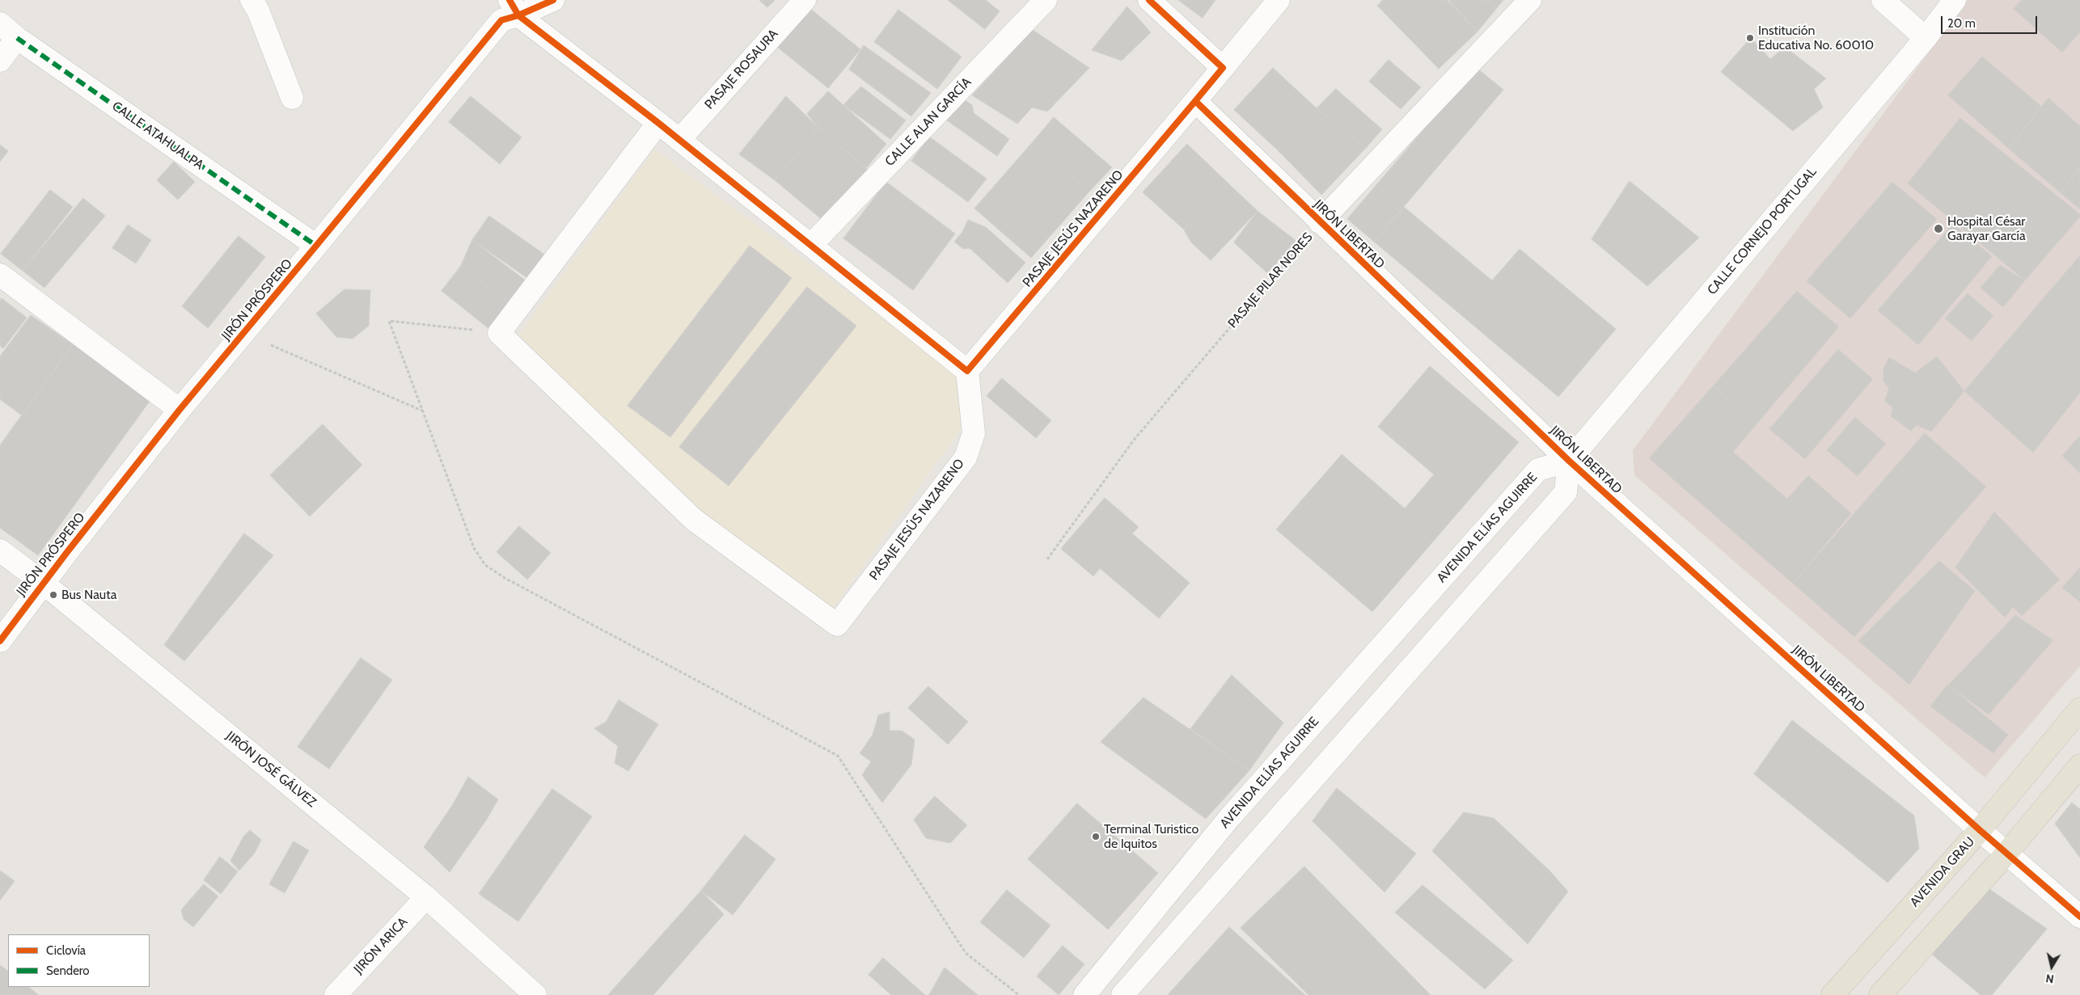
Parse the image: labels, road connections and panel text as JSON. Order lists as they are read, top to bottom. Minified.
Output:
{"streets":{"main road":["AVENIDA GRAU"],"street":["PASAJE ROSAURA","CALLE ALAN GARCÍA","CALLE ATAHUALPA","PASAJE JESÚS NAZARENO","CALLE CORNEJO PORTUGAL","JIRÓN LIBERTAD","PASAJE PILAR NORES","JIRÓN PRÓSPERO","AVENIDA ELÍAS AGUIRRE","JIRÓN JOSÉ GÁLVEZ","JIRÓN ARICA"]},"crossings":[["CALLE ATAHUALPA","JIRÓN PRÓSPERO"],["PASAJE JESÚS NAZARENO","JIRÓN LIBERTAD"],["CALLE CORNEJO PORTUGAL","JIRÓN LIBERTAD"],["CALLE CORNEJO PORTUGAL","AVENIDA ELÍAS AGUIRRE"],["JIRÓN LIBERTAD","PASAJE PILAR NORES"],["JIRÓN LIBERTAD","AVENIDA ELÍAS AGUIRRE"],["JIRÓN LIBERTAD","AVENIDA GRAU"],["JIRÓN PRÓSPERO","JIRÓN JOSÉ GÁLVEZ"],["JIRÓN JOSÉ GÁLVEZ","JIRÓN ARICA"]],"places":["Institución Educativa No. 60010","Hospital César Garayar García","Bus Nauta","Terminal Turistico de Iquitos"],"legend":["Ciclovía","Sendero"],"scale_bar":"20 m","north":"bottom"}
